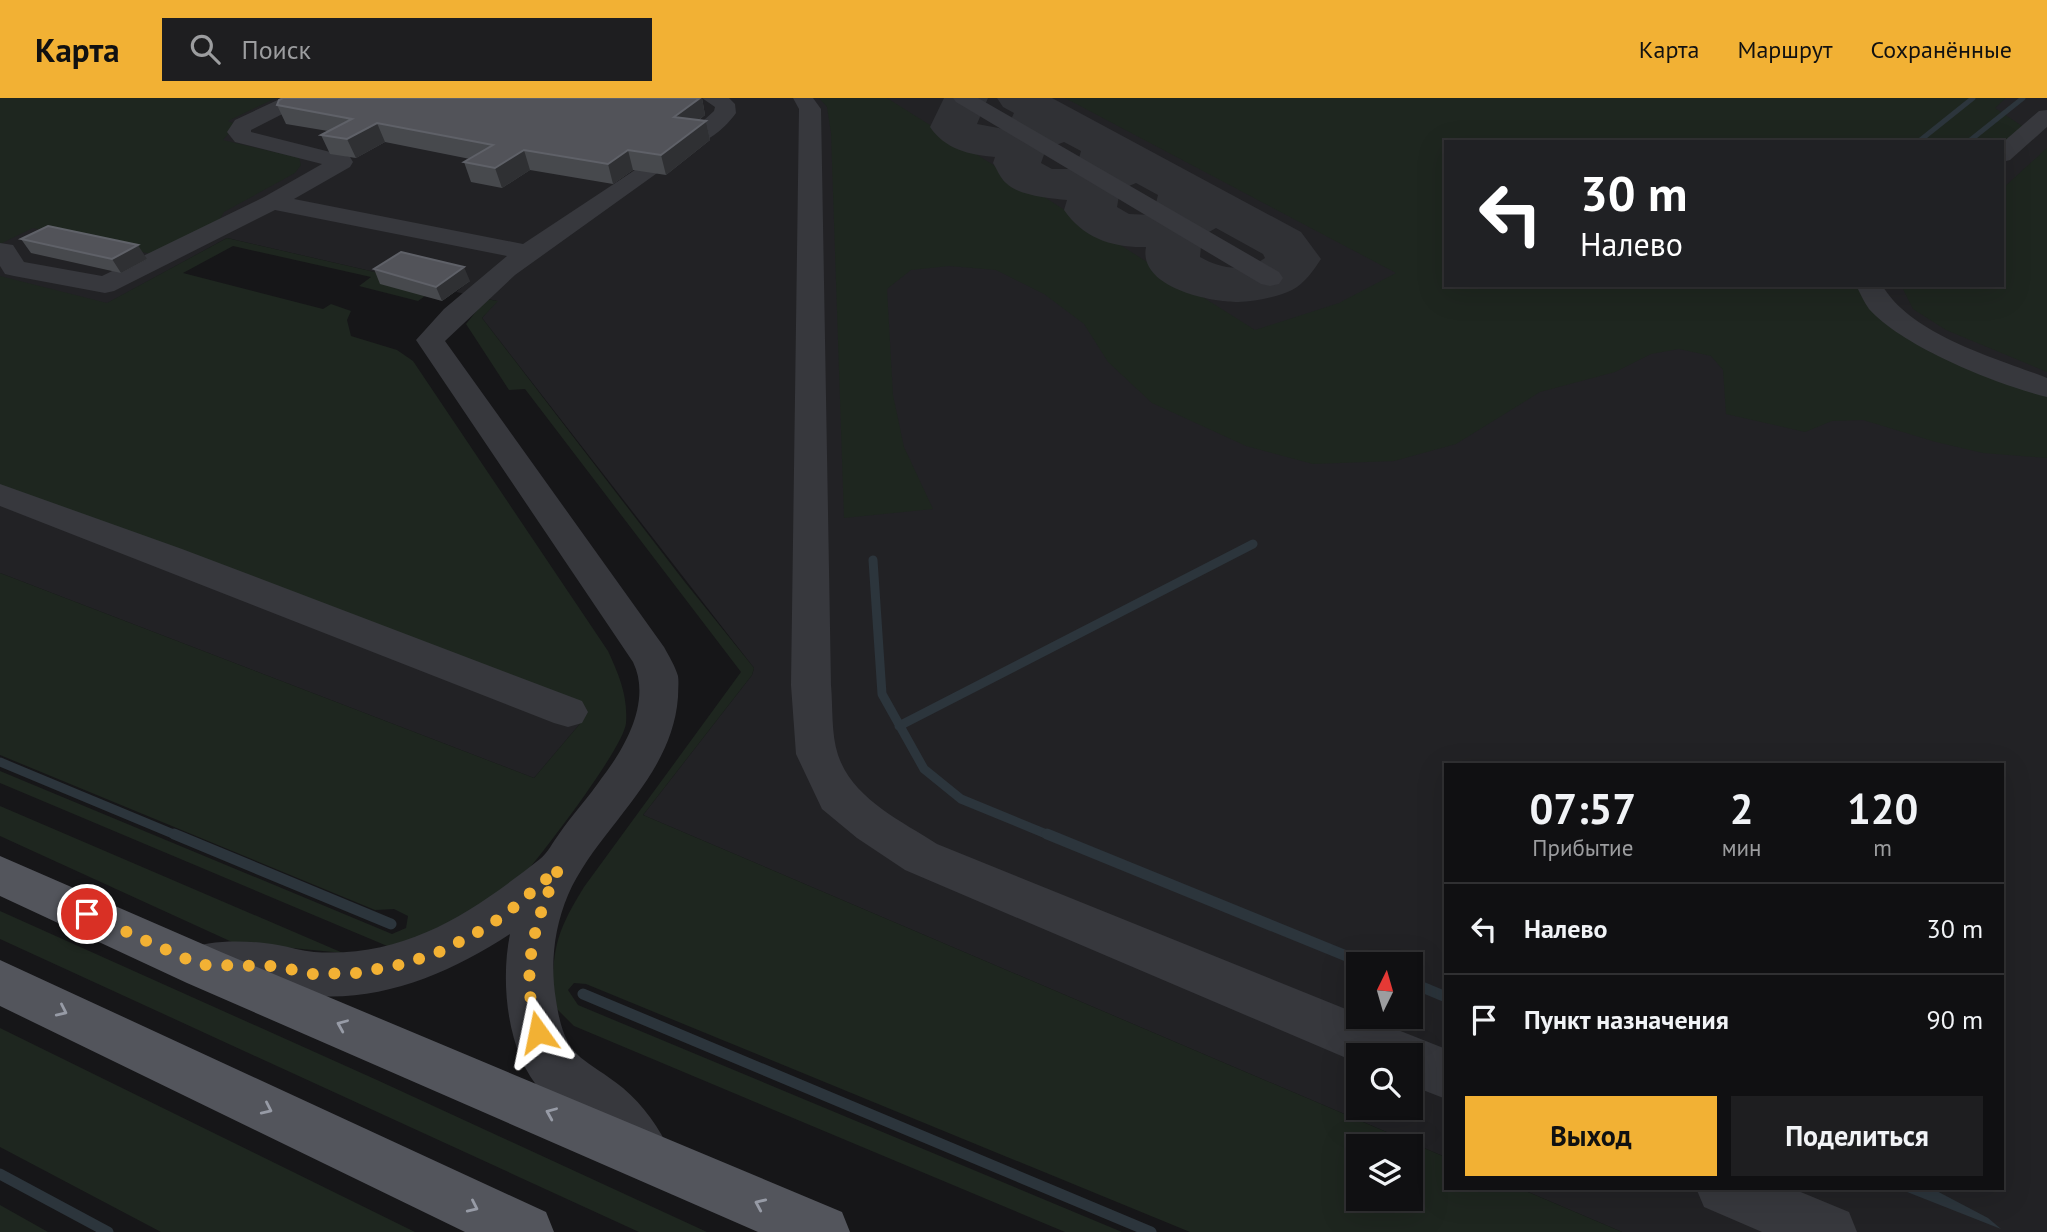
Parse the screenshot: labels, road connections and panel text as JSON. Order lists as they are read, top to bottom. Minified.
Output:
{"north":"top","page":{"header":"Карта","search":"Поиск","nav":["Карта","Маршрут","Сохранённые"],"turn":["30 m","Налево"],"eta":["07:57","Прибытие","2","мин","120","m"],"list":[{"name":"Налево","value":"30 m"},{"name":"Пункт назначения","value":"90 m"}],"buttons":["Выход","Поделиться"]}}
